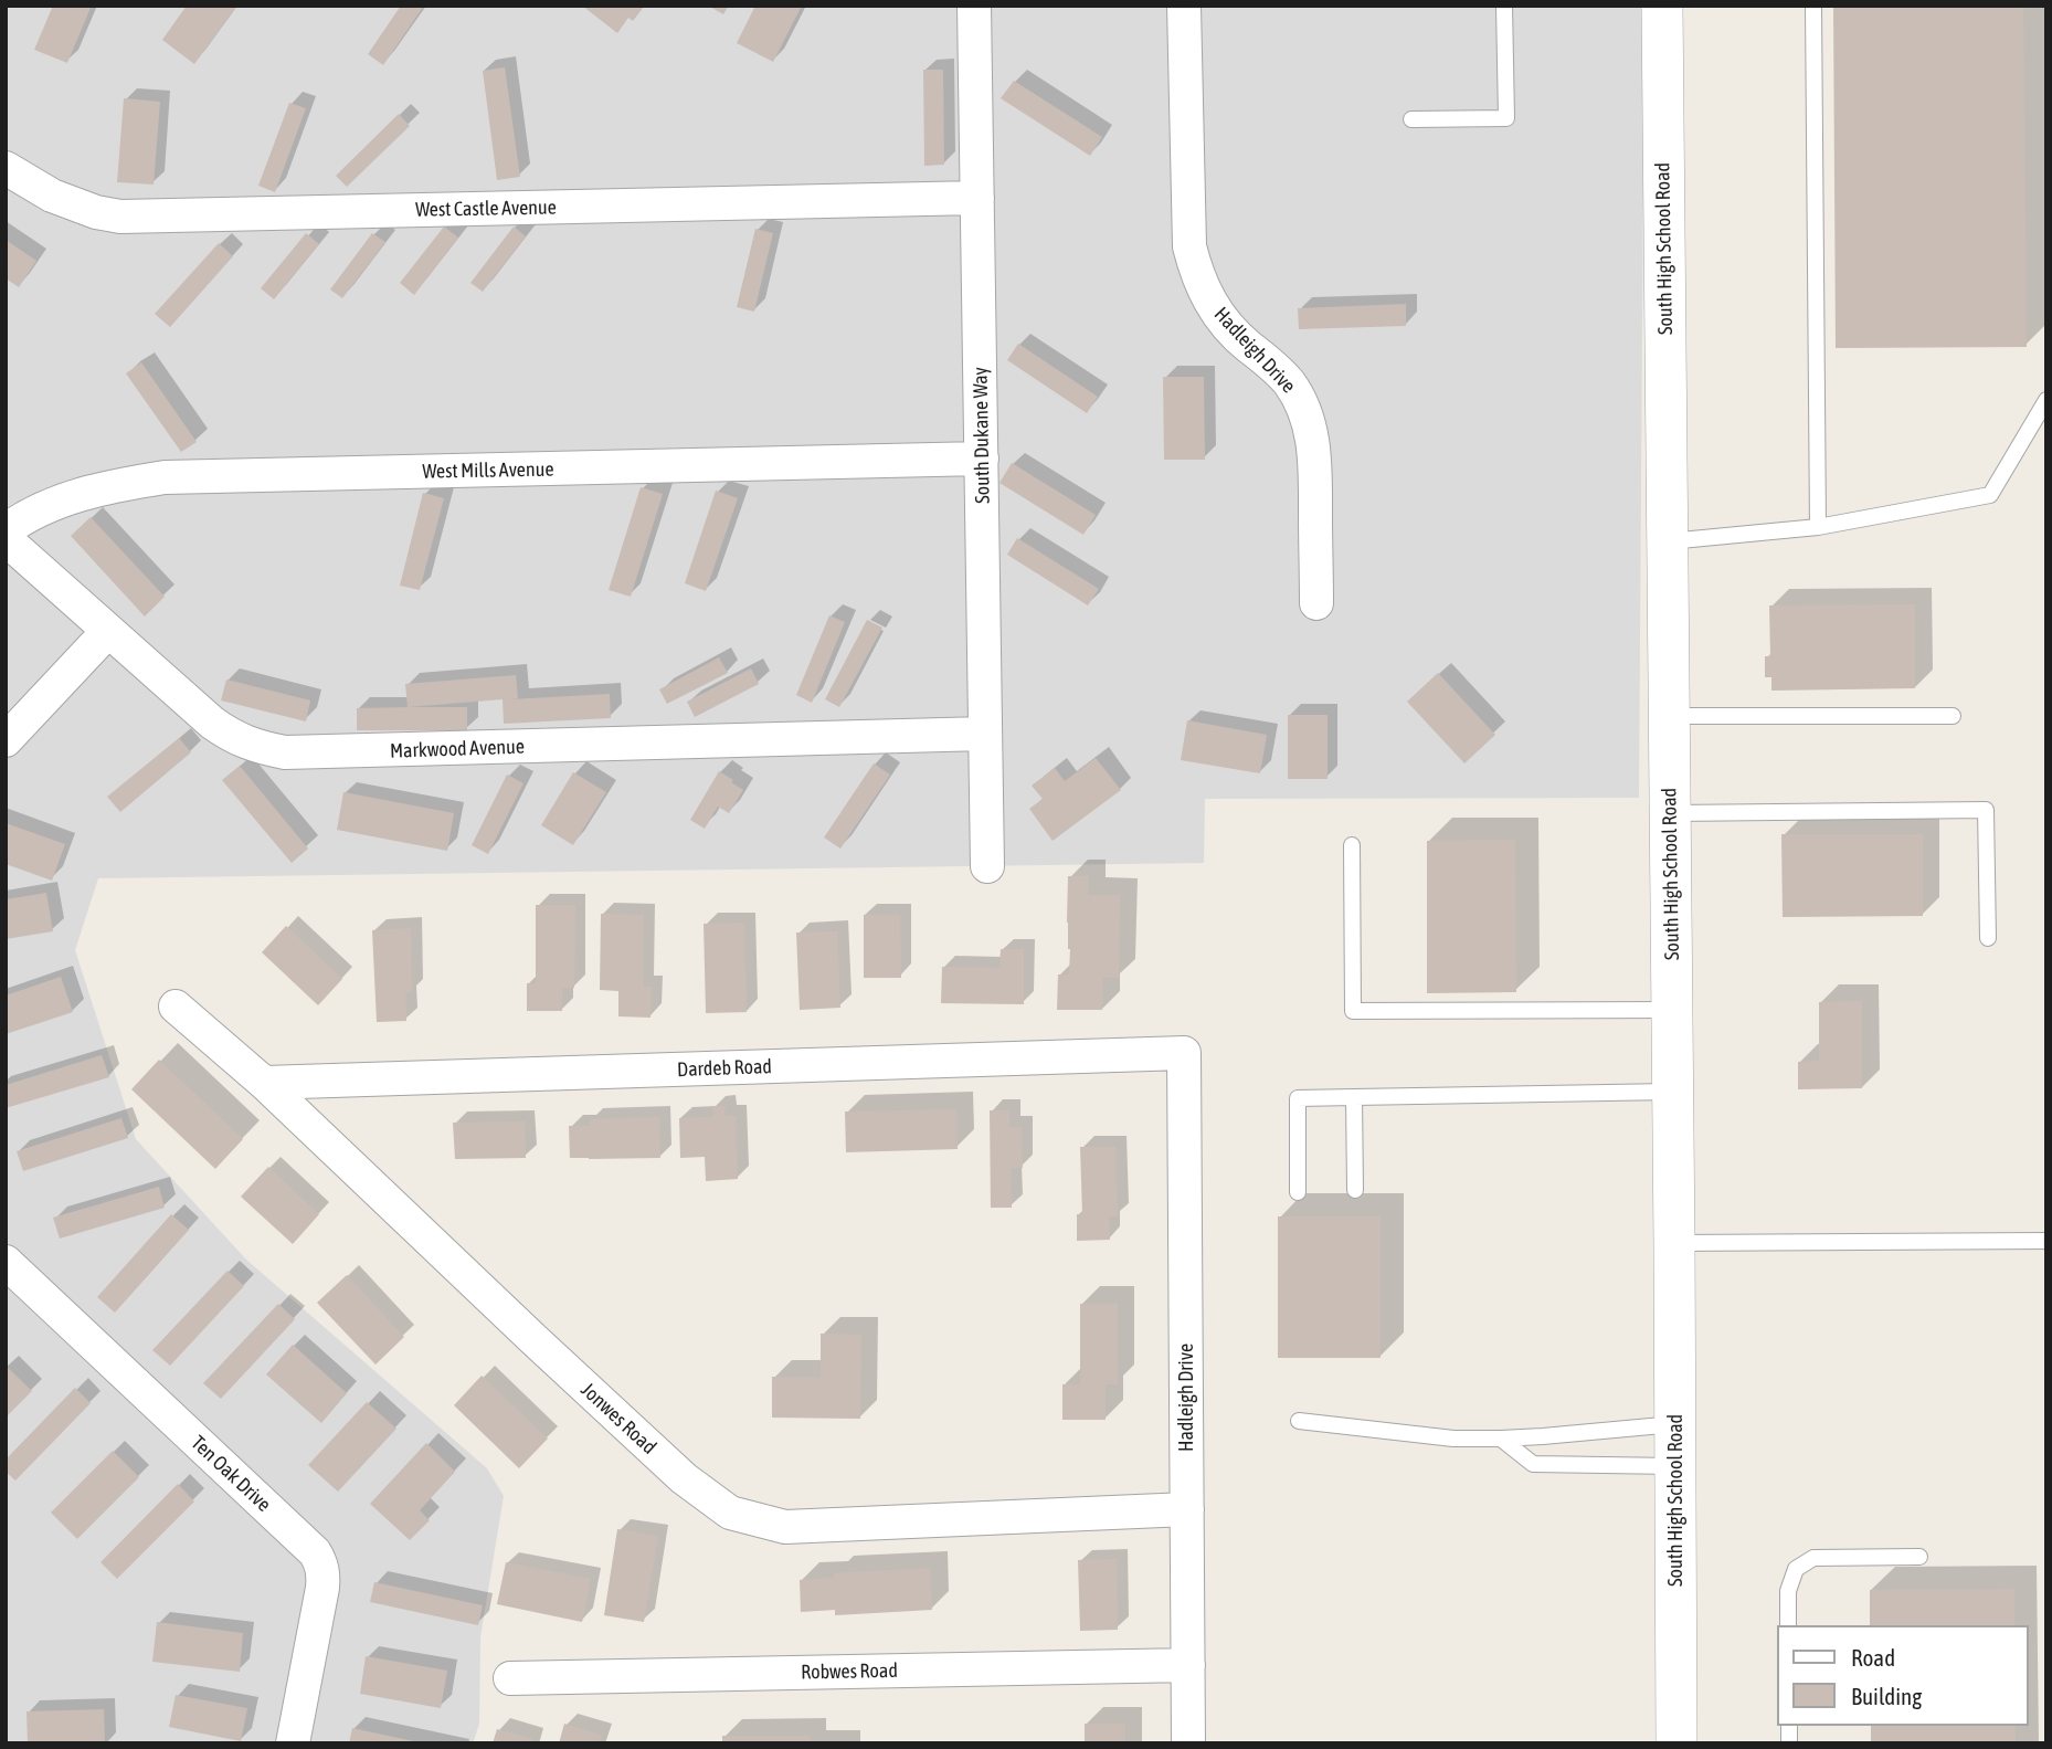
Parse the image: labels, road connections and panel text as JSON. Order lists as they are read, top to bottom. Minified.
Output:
{"streets":{"street":["West Castle Avenue","South High School Road","Hadleigh Drive","South Dukane Way","West Mills Avenue","Markwood Avenue","Dardeb Road","Jonwes Road","Ten Oak Drive","Robwes Road"]},"crossings":[["West Castle Avenue","South Dukane Way"],["Hadleigh Drive","Dardeb Road"],["Hadleigh Drive","Jonwes Road"],["Hadleigh Drive","Robwes Road"],["South Dukane Way","West Mills Avenue"],["South Dukane Way","Markwood Avenue"],["Dardeb Road","Jonwes Road"]],"legend":["Road","Building"]}
